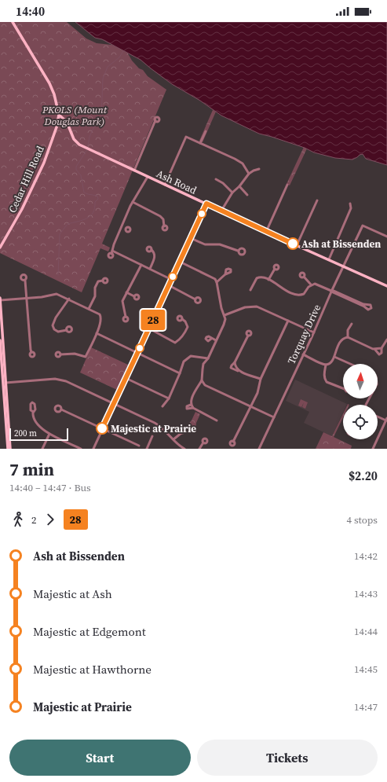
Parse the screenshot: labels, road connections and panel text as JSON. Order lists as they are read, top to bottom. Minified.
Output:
{"streets":{"main road":["Cedar Hill Road","Ash Road"],"street":["Torquay Drive"]},"crossings":[["Cedar Hill Road","Ash Road"],["Ash Road","Torquay Drive"]],"parks":["PKOLS (Mount Douglas Park)"],"places":["Ash at Bissenden","Majestic at Prairie"],"lines":["bus line 28"],"scale_bar":"200 m","north":"top","page":{"status":"14:40","on_map":"28","scale":"200 m","heading":["7 min","14:40 – 14:47 · Bus","$2.20"],"legs":["2","28","4 stops"],"list":[{"name":"Ash at Bissenden","value":"14:42"},{"name":"Majestic at Ash","value":"14:43"},{"name":"Majestic at Edgemont","value":"14:44"},{"name":"Majestic at Hawthorne","value":"14:45"},{"name":"Majestic at Prairie","value":"14:47"}],"buttons":["Start","Tickets"]}}
